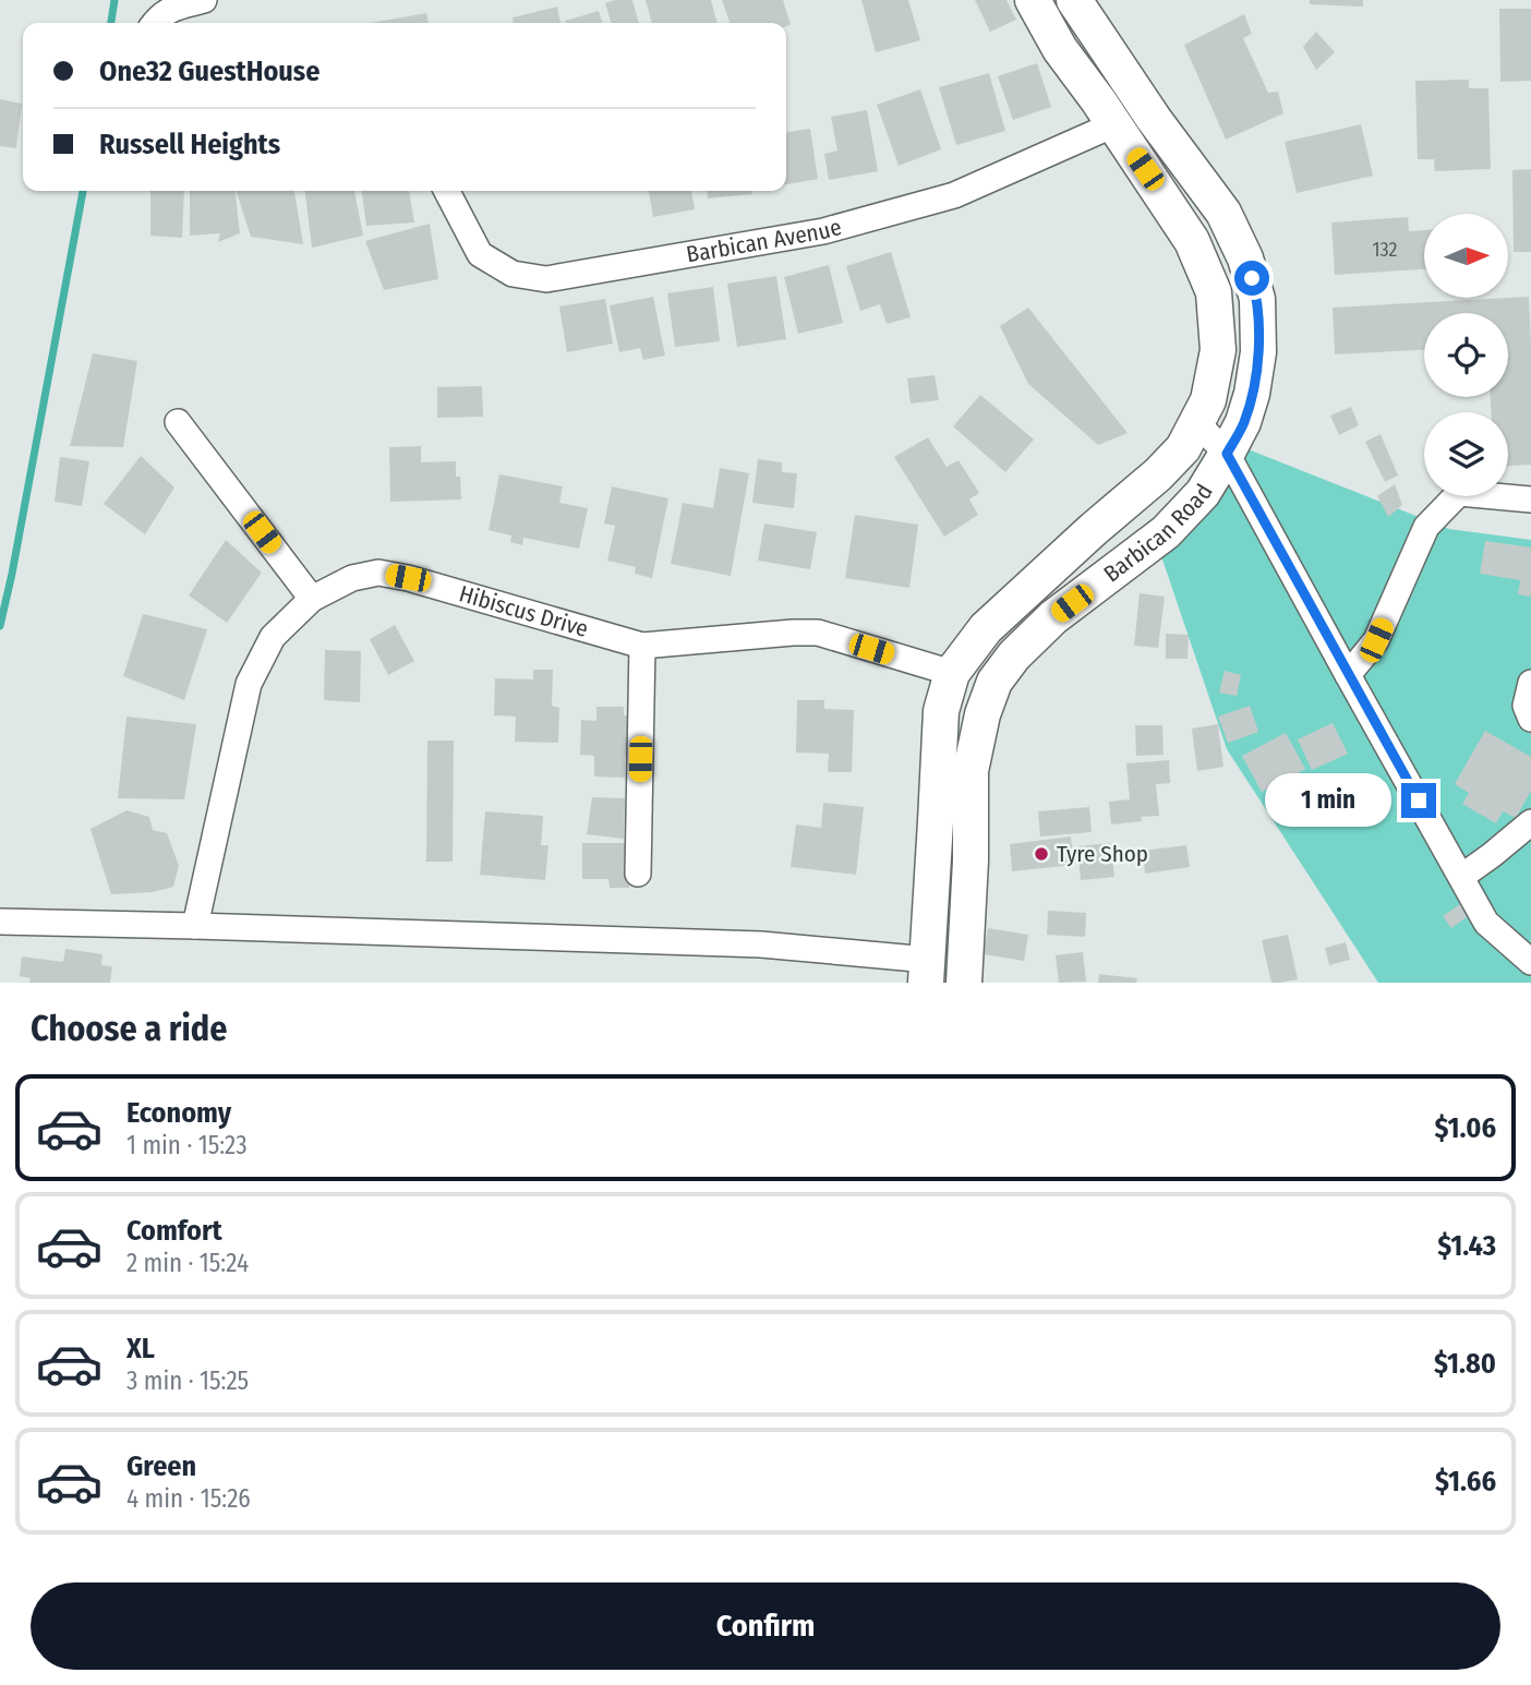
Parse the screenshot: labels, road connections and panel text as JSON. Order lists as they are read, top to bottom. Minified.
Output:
{"streets":{"main road":["Barbican Road"],"street":["Barbican Avenue","Hibiscus Drive"]},"crossings":[["Barbican Avenue","Barbican Road"],["Barbican Road","Hibiscus Drive"]],"places":["Tyre Shop"],"house_numbers":["132"],"north":"right","page":{"banner":["One32 GuestHouse","Russell Heights"],"bubble":"1 min","heading":"Choose a ride","list":[{"name":"Economy","note":"1 min · 15:23","value":"$1.06"},{"name":"Comfort","note":"2 min · 15:24","value":"$1.43"},{"name":"XL","note":"3 min · 15:25","value":"$1.80"},{"name":"Green","note":"4 min · 15:26","value":"$1.66"}],"buttons":"Confirm"}}
